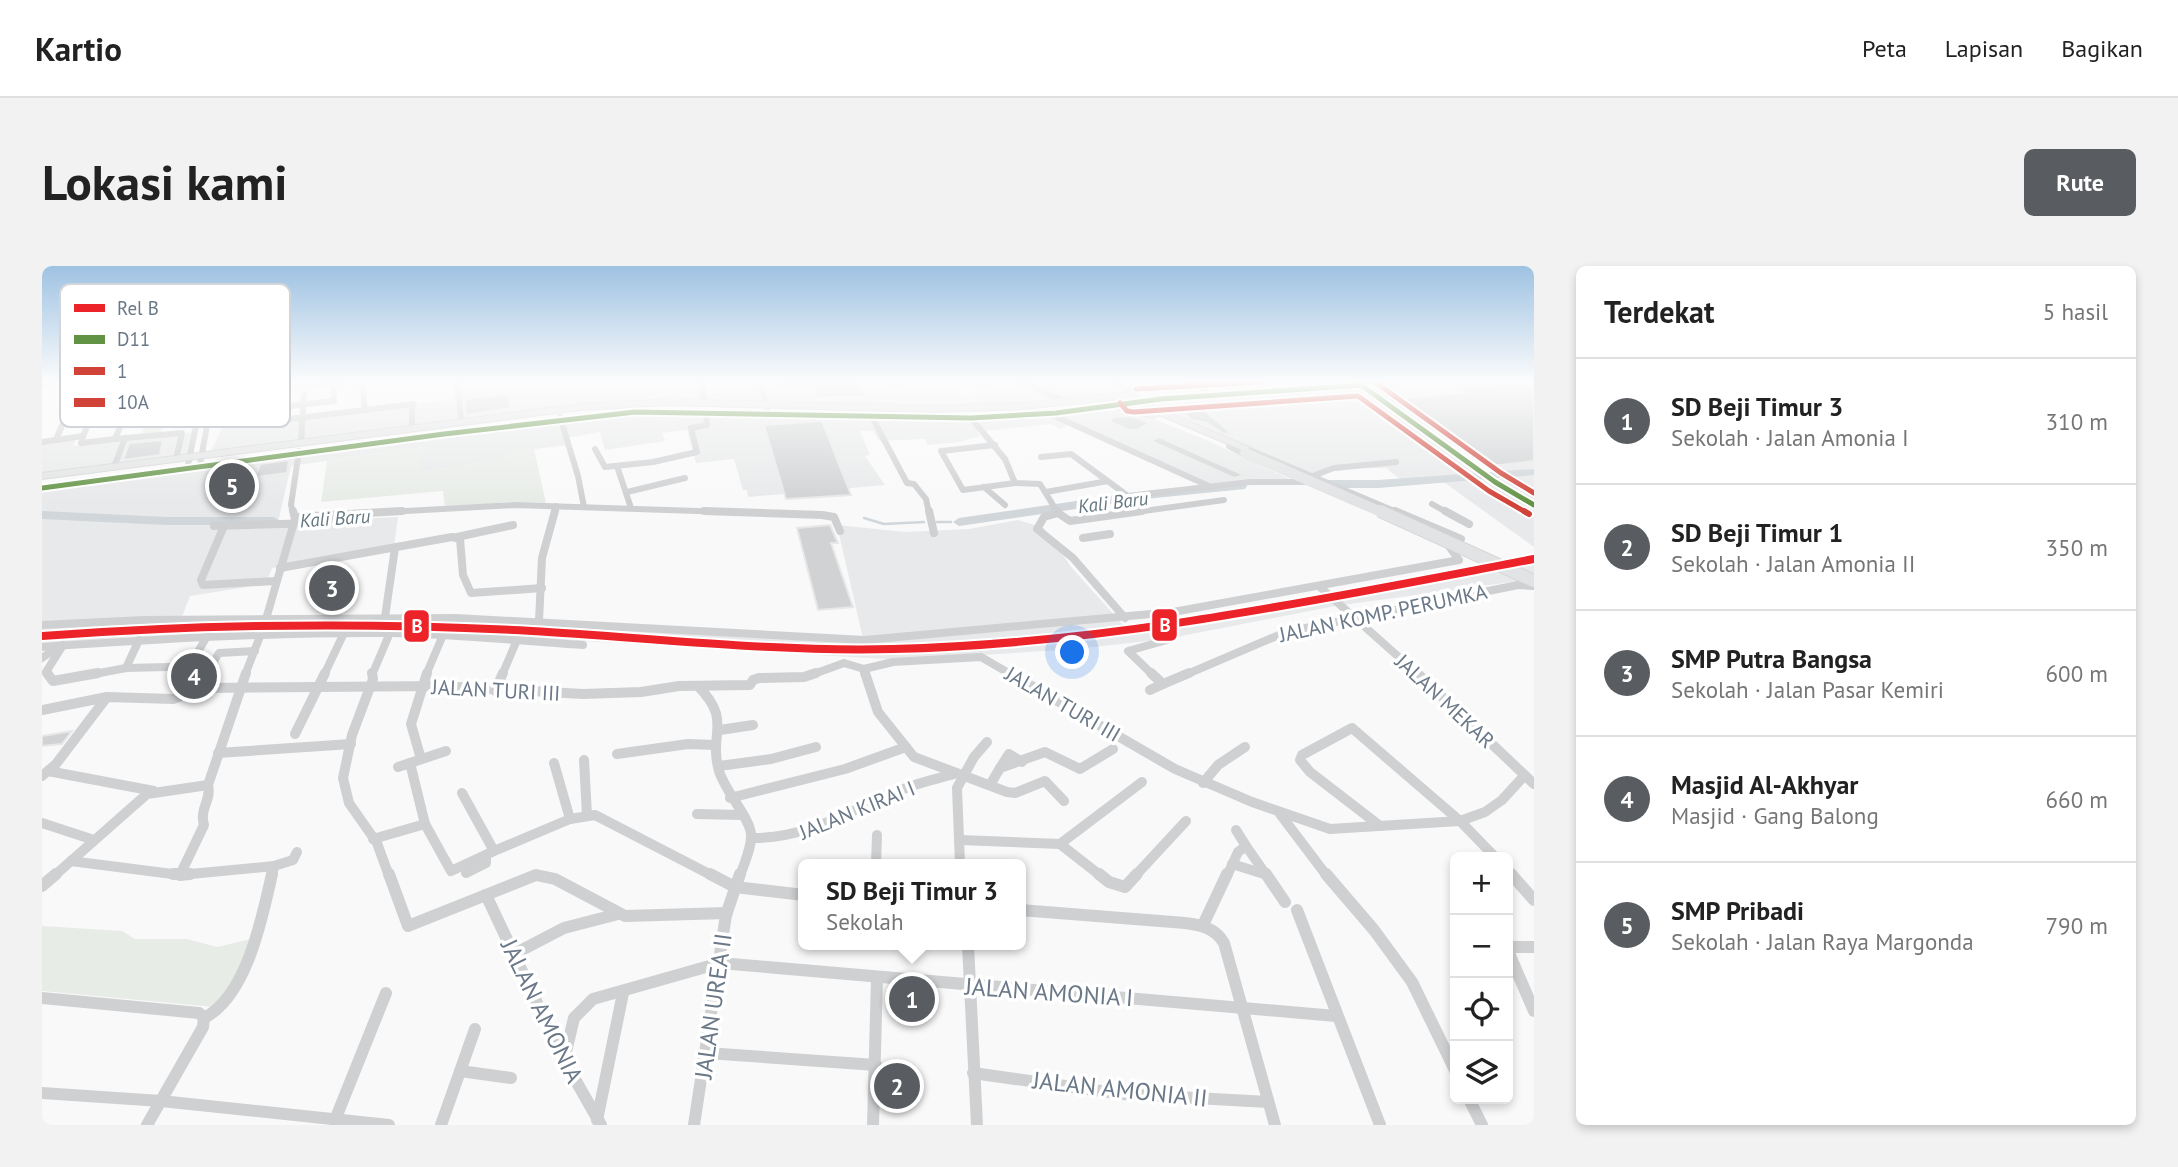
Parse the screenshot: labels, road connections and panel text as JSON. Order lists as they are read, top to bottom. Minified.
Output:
{"streets":{"street":["JALAN KOMP. PERUMKA","JALAN TURI III","JALAN MEKAR","JALAN KIRAI I","JALAN AMONIA I","JALAN UREA II","JALAN AMONIA","JALAN AMONIA II"]},"crossings":[["JALAN KOMP. PERUMKA","JALAN MEKAR"],["JALAN TURI III","JALAN MEKAR"],["JALAN KIRAI I","JALAN UREA II"],["JALAN AMONIA I","JALAN UREA II"]],"water":["Kali Baru"],"lines":["transit line D11","transit line 1","transit line 10A","rail line B"],"legend":["Rel B","D11","1","10A"],"page":{"header":"Kartio","nav":["Peta","Lapisan","Bagikan"],"buttons":"Rute","title":"Lokasi kami","heading":["Terdekat","5 hasil"],"list":[{"mark":"1","name":"SD Beji Timur 3","note":"Sekolah · Jalan Amonia I","value":"310 m"},{"mark":"2","name":"SD Beji Timur 1","note":"Sekolah · Jalan Amonia II","value":"350 m"},{"mark":"3","name":"SMP Putra Bangsa","note":"Sekolah · Jalan Pasar Kemiri","value":"600 m"},{"mark":"4","name":"Masjid Al-Akhyar","note":"Masjid · Gang Balong","value":"660 m"},{"mark":"5","name":"SMP Pribadi","note":"Sekolah · Jalan Raya Margonda","value":"790 m"}],"pins":["5","3","4","1","2"],"map_buttons":["+","−"],"popup":["SD Beji Timur 3","Sekolah"]}}
